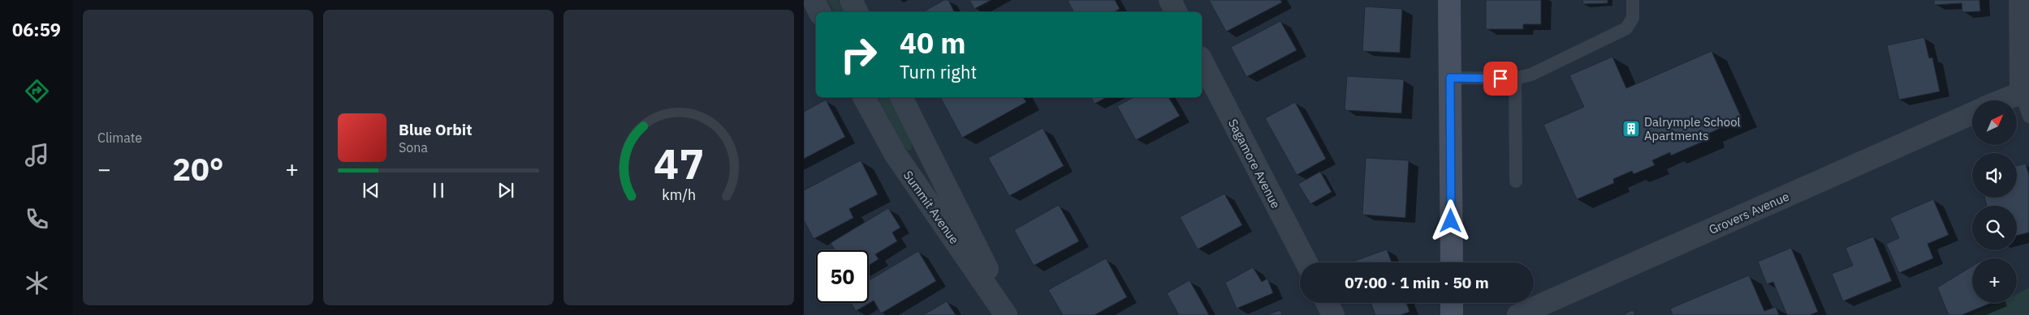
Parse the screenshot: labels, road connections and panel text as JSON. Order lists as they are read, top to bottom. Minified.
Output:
{"streets":{"street":["Sagamore Avenue","Summit Avenue","Grovers Avenue"]},"places":{"building":["Dalrymple School Apartments"]},"north":"top right","page":{"tabs":"06:59","tile":"Climate","turn":["40 m","Turn right"],"map_buttons":"+","song":["Blue Orbit","Sona"],"heat":["−","20°","+"],"limit":"50","trip":"07:00 · 1 min · 50 m","gauge":["47","km/h"]}}
